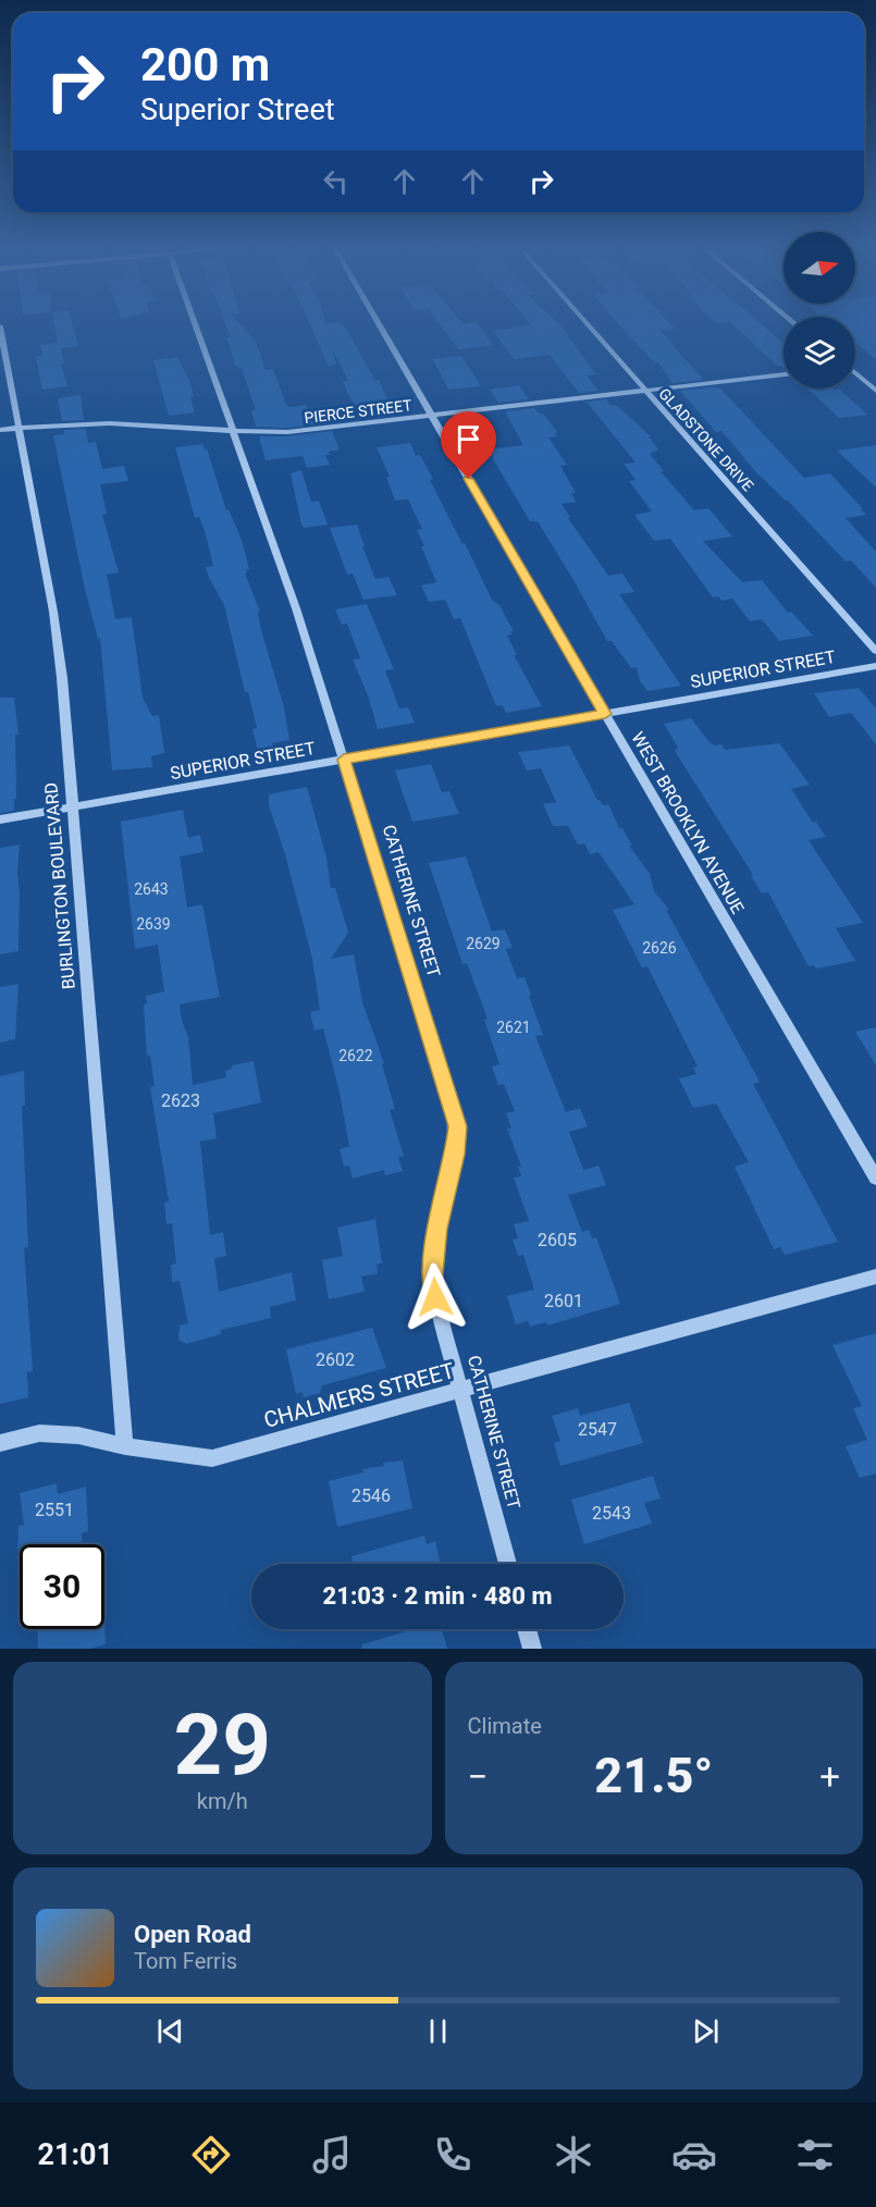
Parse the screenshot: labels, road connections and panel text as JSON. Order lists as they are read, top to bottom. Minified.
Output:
{"streets":{"street":["PIERCE STREET","GLADSTONE DRIVE","SUPERIOR STREET","WEST BROOKLYN AVENUE","BURLINGTON BOULEVARD","CATHERINE STREET","CHALMERS STREET"]},"crossings":[["PIERCE STREET","GLADSTONE DRIVE"],["PIERCE STREET","WEST BROOKLYN AVENUE"],["PIERCE STREET","BURLINGTON BOULEVARD"],["PIERCE STREET","CATHERINE STREET"],["SUPERIOR STREET","WEST BROOKLYN AVENUE"],["SUPERIOR STREET","BURLINGTON BOULEVARD"],["SUPERIOR STREET","CATHERINE STREET"],["BURLINGTON BOULEVARD","CHALMERS STREET"],["CATHERINE STREET","CHALMERS STREET"]],"house_numbers":["2643","2639","2629","2626","2621","2622","2623","2605","2601","2602","2547","2546","2551","2543"],"north":"right","page":{"turn":["200 m","Superior Street"],"limit":"30","trip":"21:03 · 2 min · 480 m","tile":[["29","km/h"],"Climate"],"heat":["−","21.5°","+"],"song":["Open Road","Tom Ferris"],"tabs":"21:01"}}
